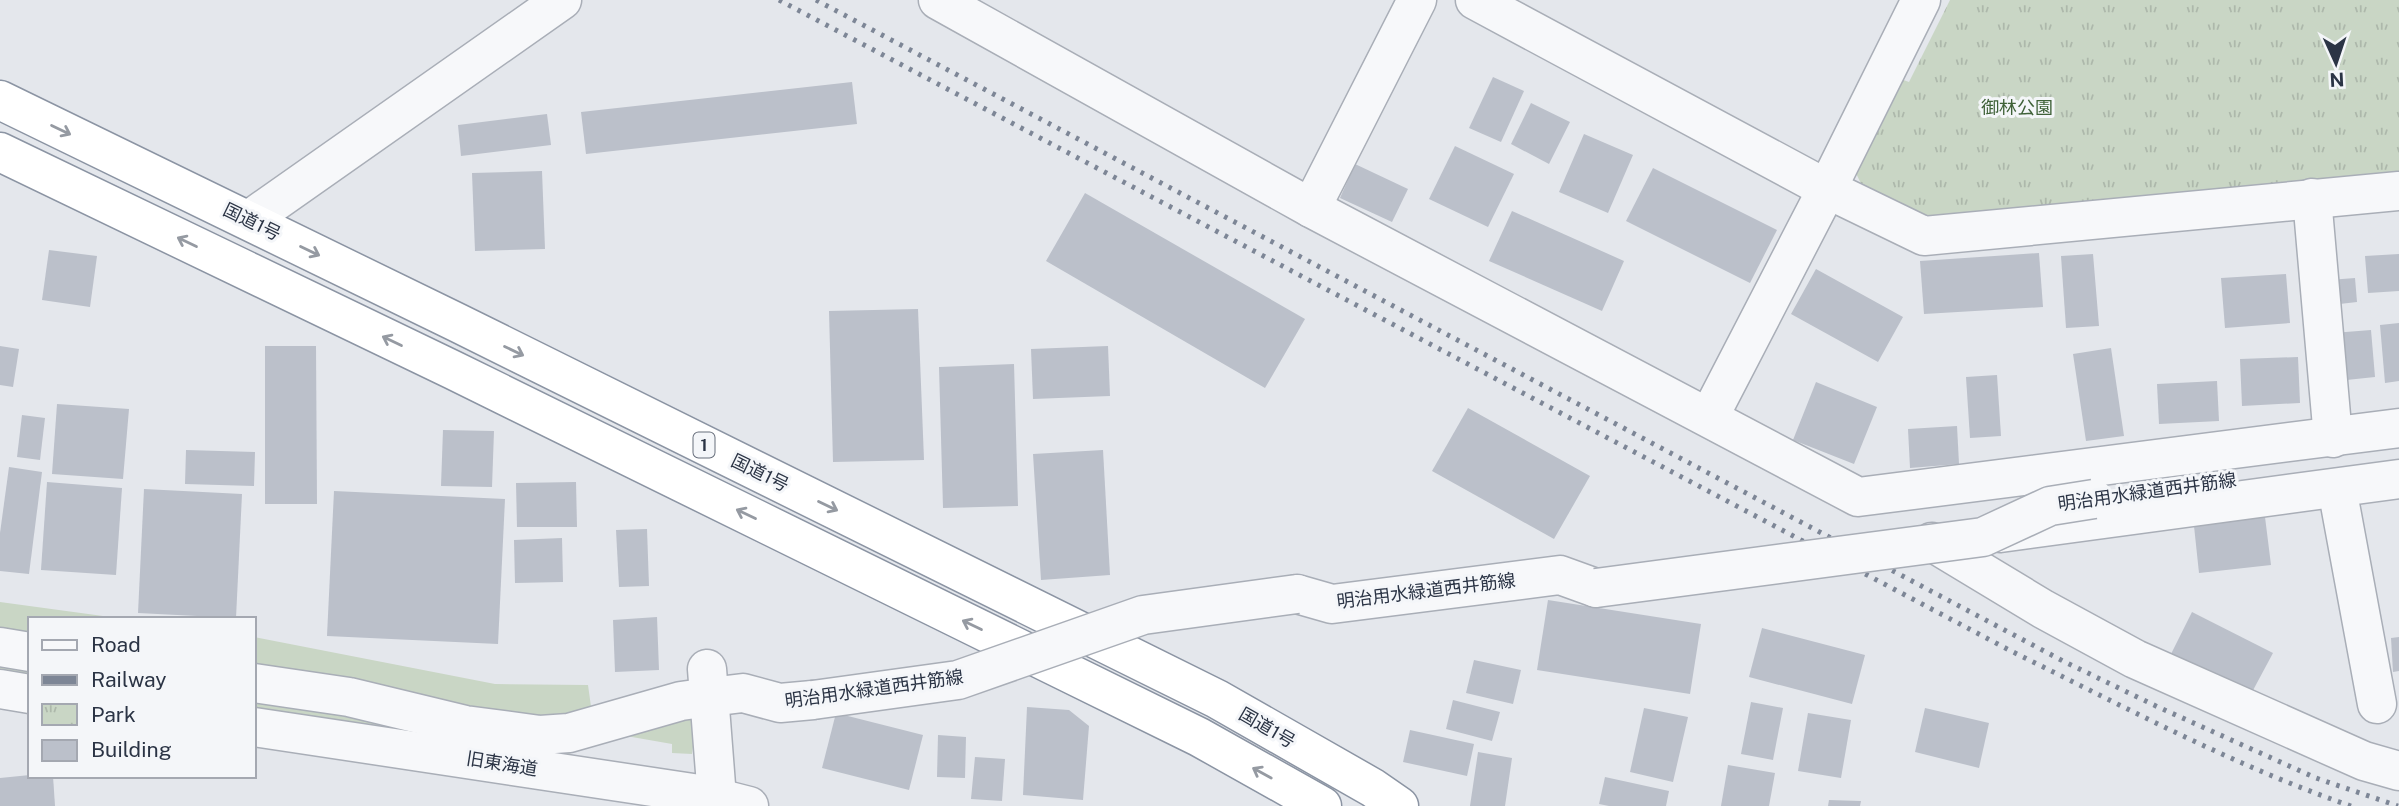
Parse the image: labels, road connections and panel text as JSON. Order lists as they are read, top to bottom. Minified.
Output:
{"streets":{"highway":["国道1号","1"],"street":["明治用水緑道西井筋線","旧東海道"]},"parks":["御林公園"],"legend":["Road","Railway","Park","Building"],"north":"bottom"}
